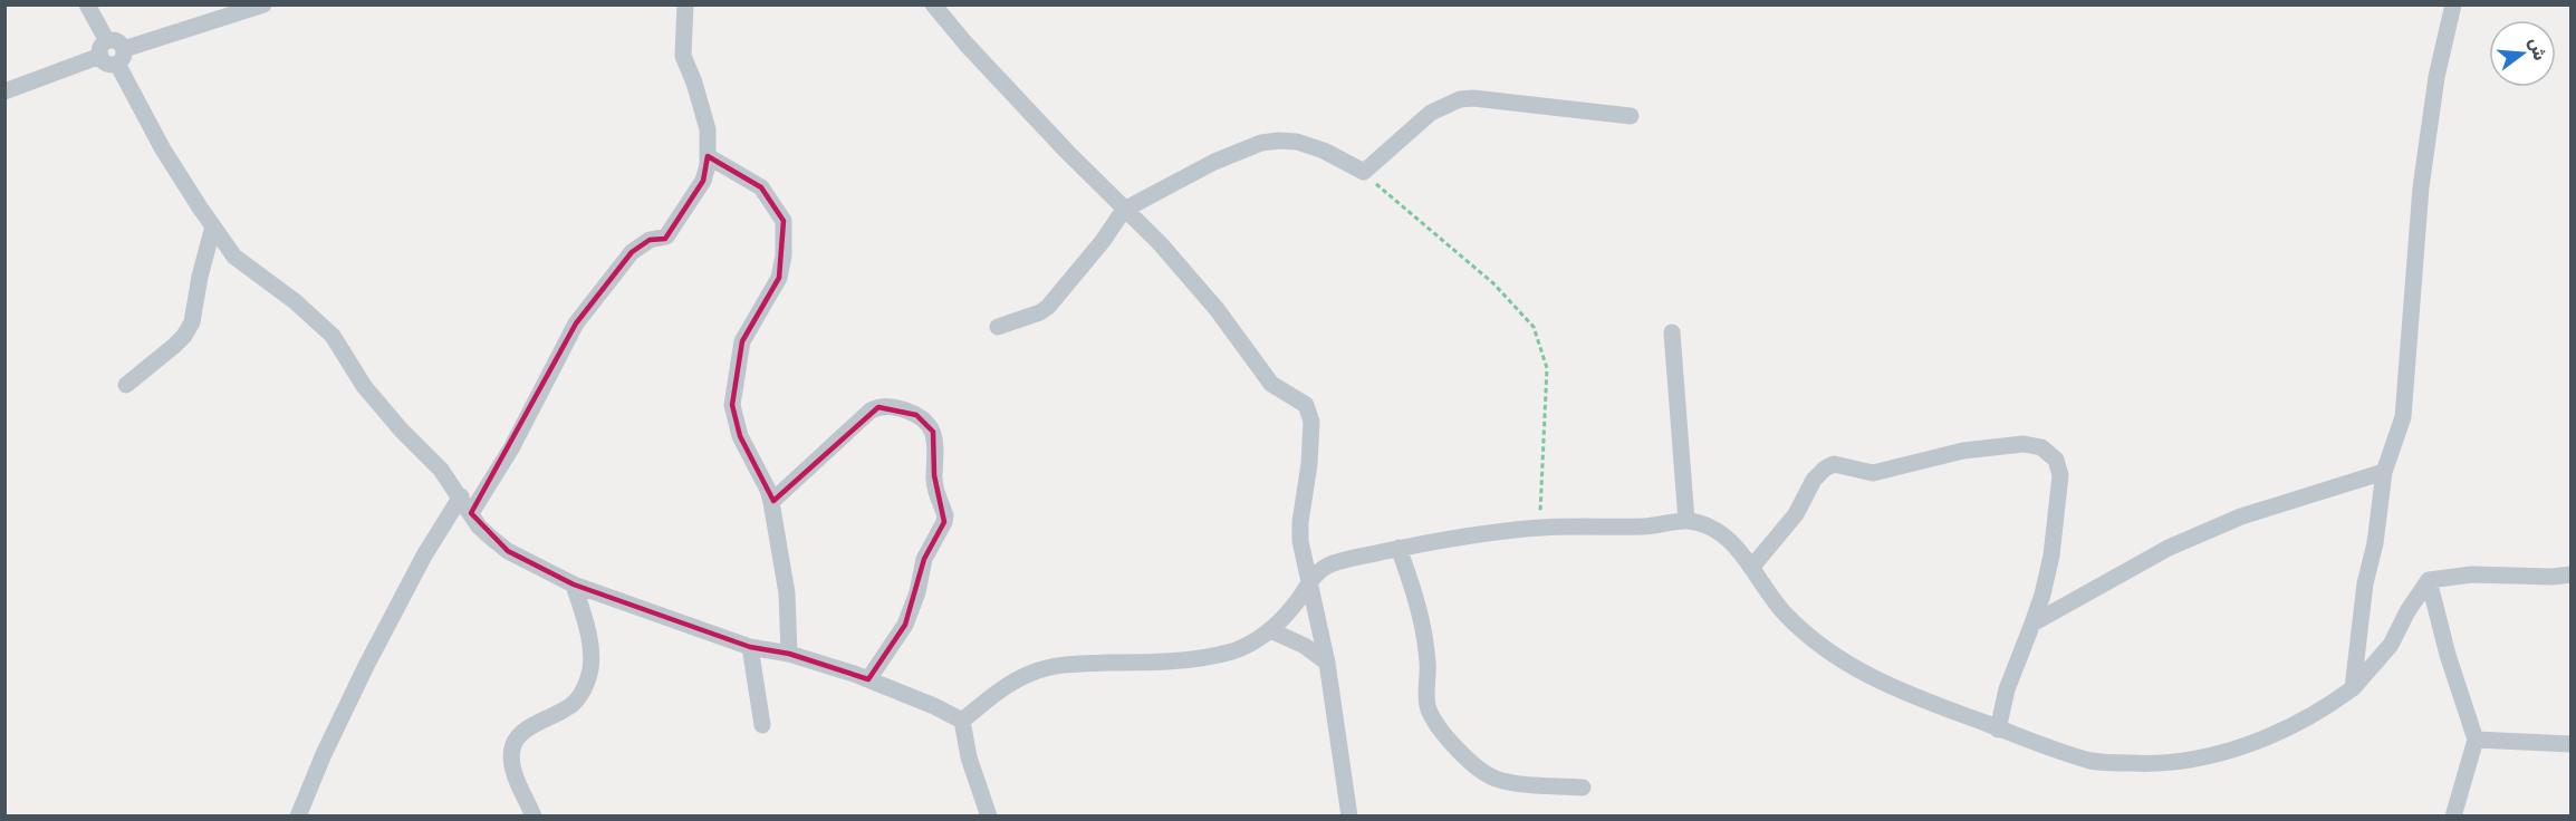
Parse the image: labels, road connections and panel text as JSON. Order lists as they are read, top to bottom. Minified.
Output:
{"north":"right"}
